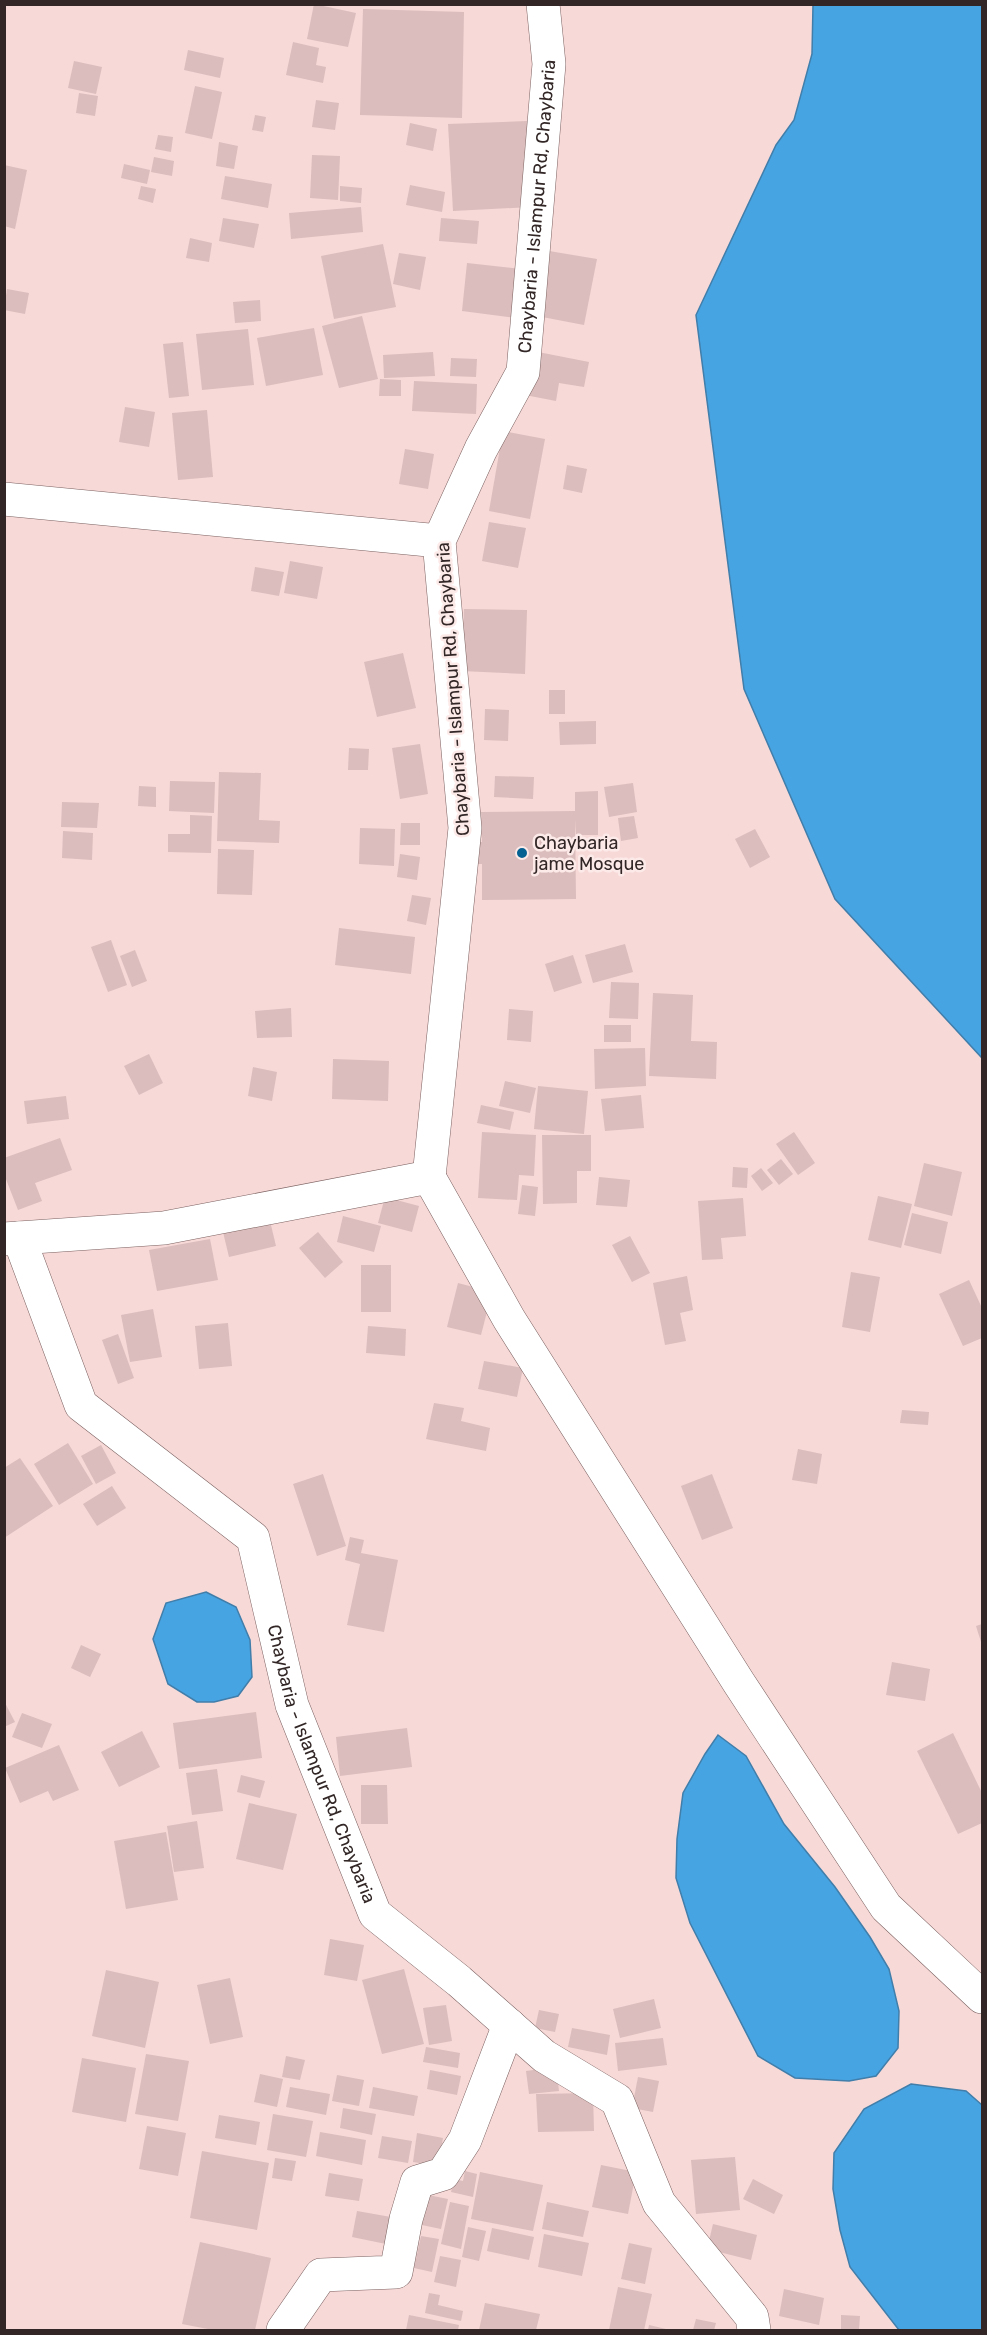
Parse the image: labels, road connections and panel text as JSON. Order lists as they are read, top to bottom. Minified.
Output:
{"streets":{"street":["Chaybaria - Islampur Rd, Chaybaria"]},"places":["Chaybaria jame Mosque"]}
